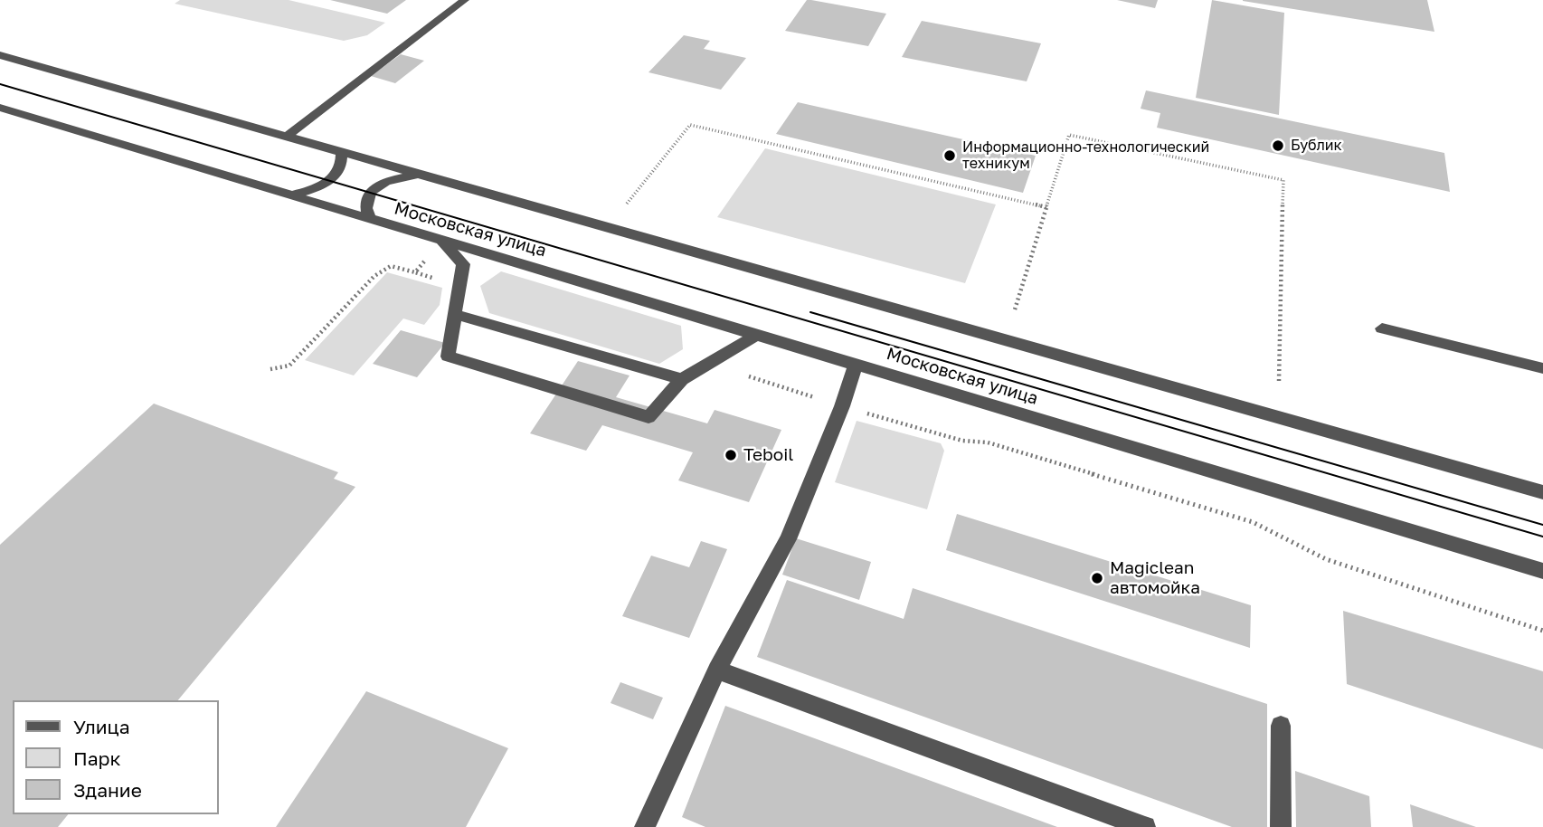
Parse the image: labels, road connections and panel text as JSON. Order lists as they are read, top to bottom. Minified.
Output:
{"streets":{"street":["Московская улица"]},"places":["Бублик","Информационно-технологический техникум","Teboil","Magiclean автомойка"],"legend":["Улица","Парк","Здание"]}
